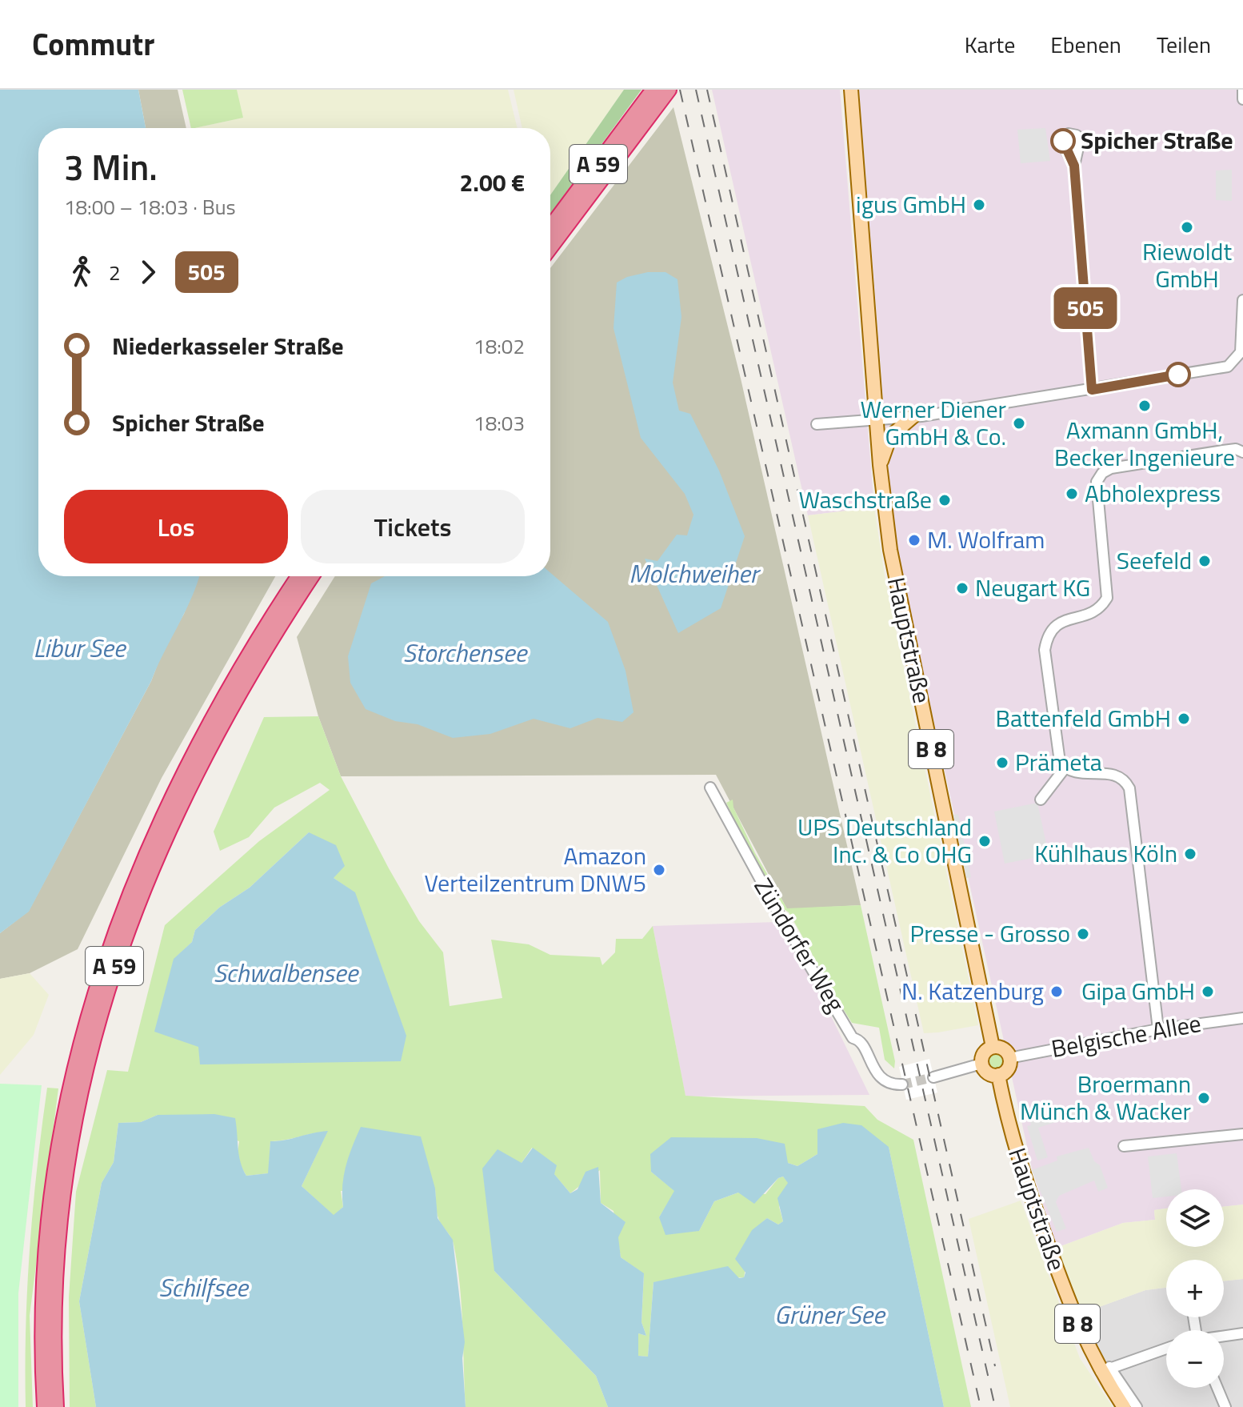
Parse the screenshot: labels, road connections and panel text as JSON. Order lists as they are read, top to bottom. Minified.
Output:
{"streets":{"highway":["A 59"],"main road":["Hauptstraße","B 8"],"street":["Zündorfer Weg","Belgische Allee"]},"crossings":[["Hauptstraße","B 8"],["Hauptstraße","Belgische Allee"]],"water":["Molchweiher","Libur See","Storchensee","Schwalbensee","Schilfsee","Grüner See"],"places":["Spicher Straße","igus GmbH","Riewoldt GmbH","Axmann GmbH, Becker Ingenieure","Werner Diener GmbH & Co.","Abholexpress","Waschstraße","M. Wolfram","Seefeld","Neugart KG","Battenfeld GmbH","Prämeta","UPS Deutschland Inc. & Co OHG","Kühlhaus Köln","Amazon Verteilzentrum DNW5","Presse - Grosso","N. Katzenburg","Gipa GmbH","Broermann Münch & Wacker"],"lines":["bus line 505"],"page":{"header":"Commutr","nav":["Karte","Ebenen","Teilen"],"on_map":"505","heading":["3 Min.","18:00 – 18:03 · Bus","2.00 €"],"legs":["2","505"],"list":[{"name":"Niederkasseler Straße","value":"18:02"},{"name":"Spicher Straße","value":"18:03"}],"buttons":["Los","Tickets"],"map_buttons":["+","−"]}}
